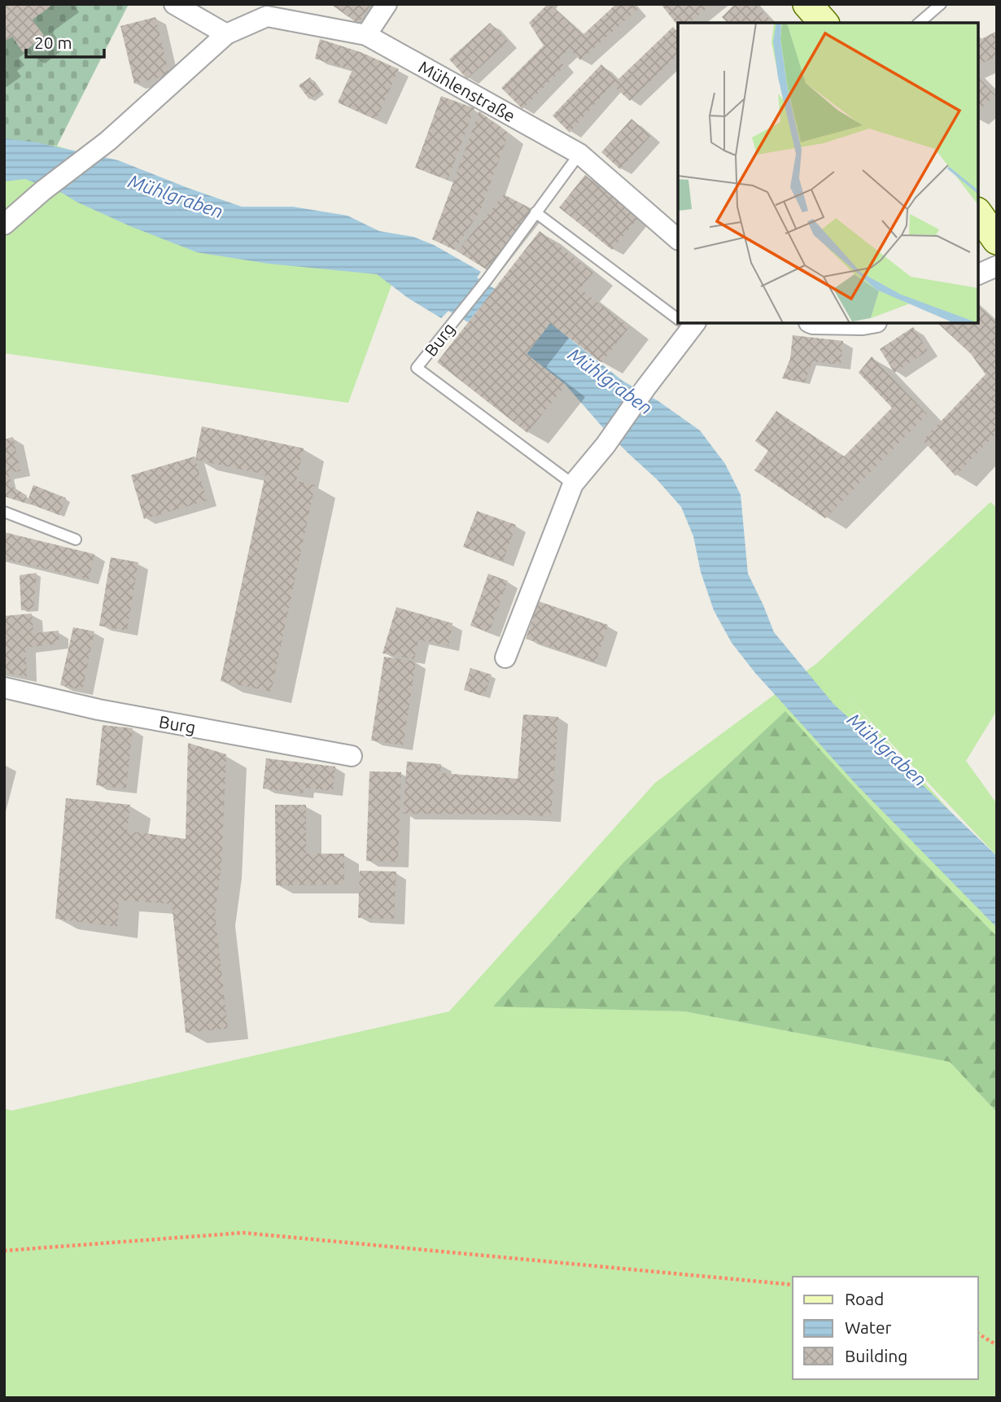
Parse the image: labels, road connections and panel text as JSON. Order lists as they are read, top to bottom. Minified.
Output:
{"streets":{"street":["Mühlenstraße","Burg"]},"crossings":[["Mühlenstraße","Burg"]],"water":["Mühlgraben"],"legend":["Road","Water","Building"],"scale_bar":"20 m"}
